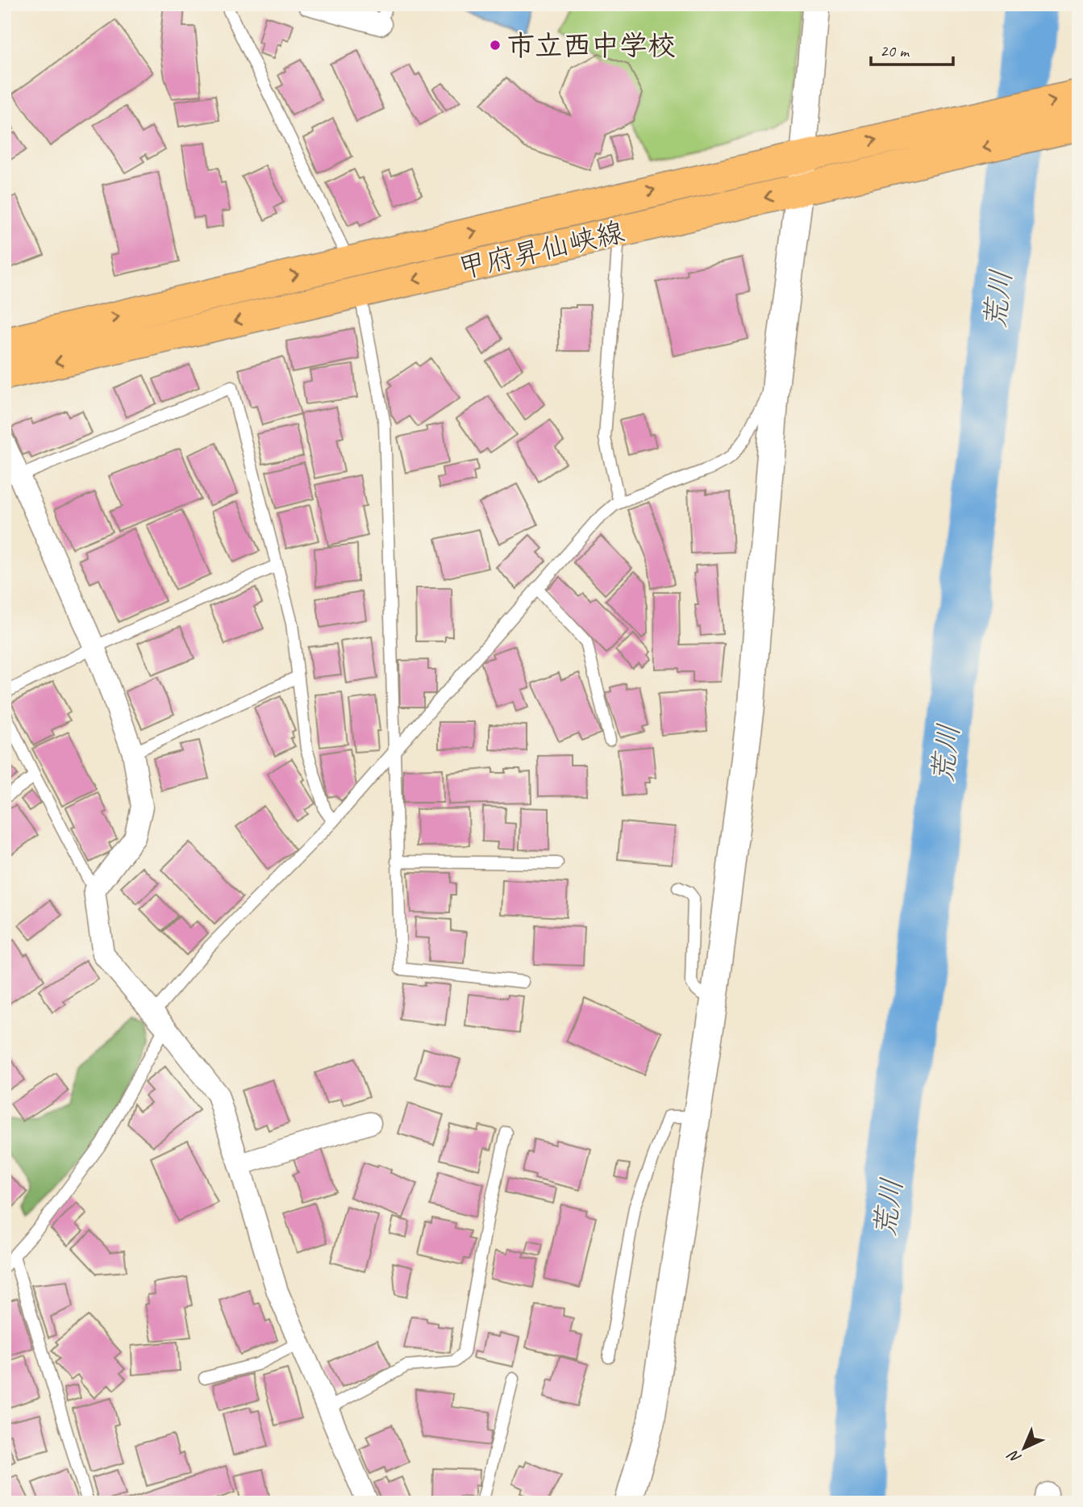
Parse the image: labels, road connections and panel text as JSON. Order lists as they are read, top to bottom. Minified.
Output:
{"streets":{"main road":["甲府昇仙峡線"]},"water":["荒川"],"places":["市立西中学校"],"scale_bar":"20 m","north":"bottom left"}
